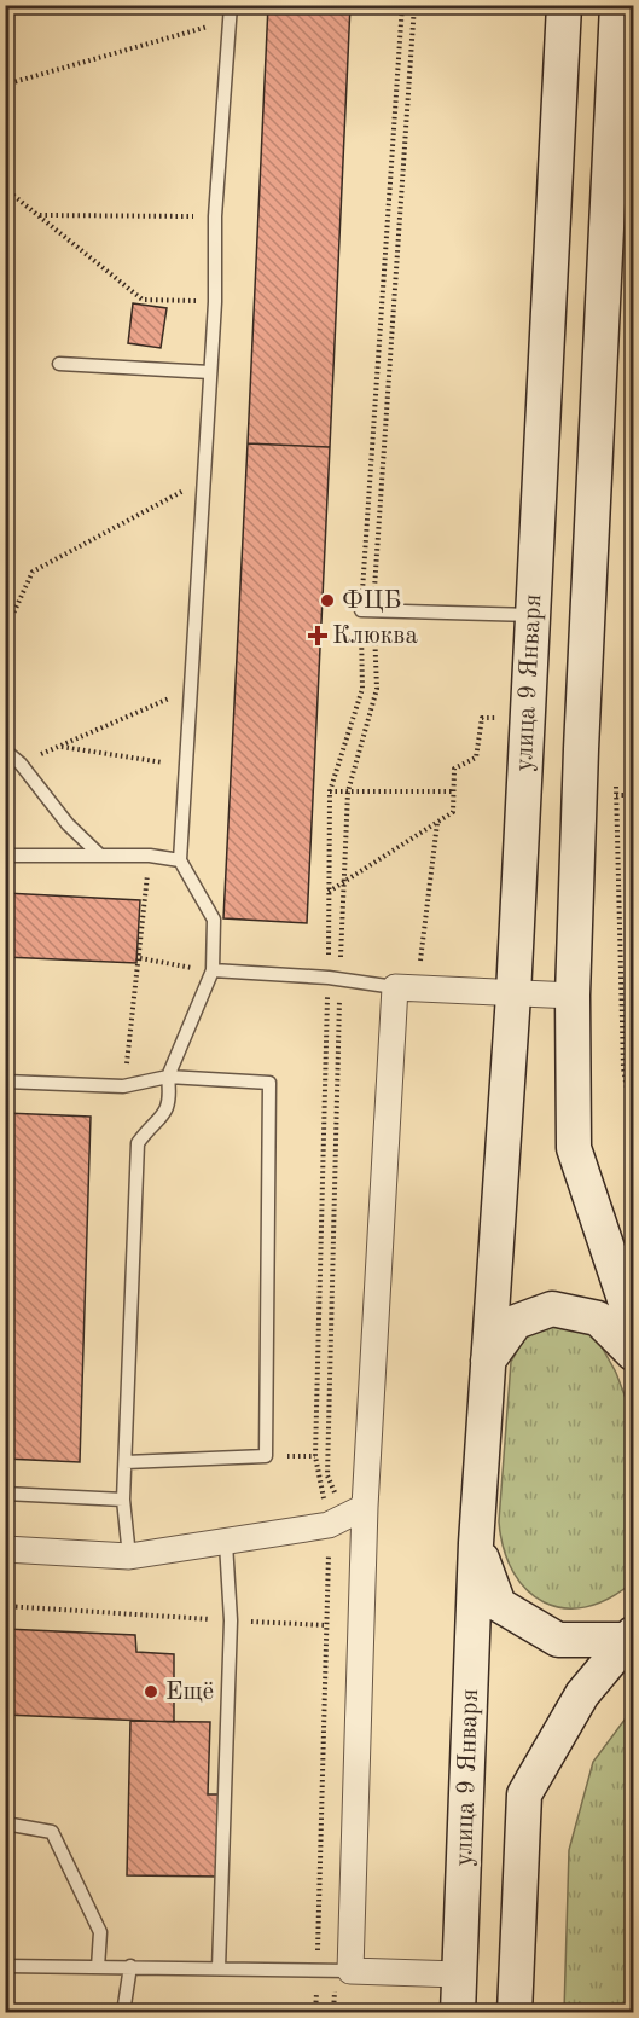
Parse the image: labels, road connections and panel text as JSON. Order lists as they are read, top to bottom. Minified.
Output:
{"streets":{"main road":["улица 9 Января"]},"places":{"other":["ФЦБ","Ещё"],"health":["Клюква"]}}
